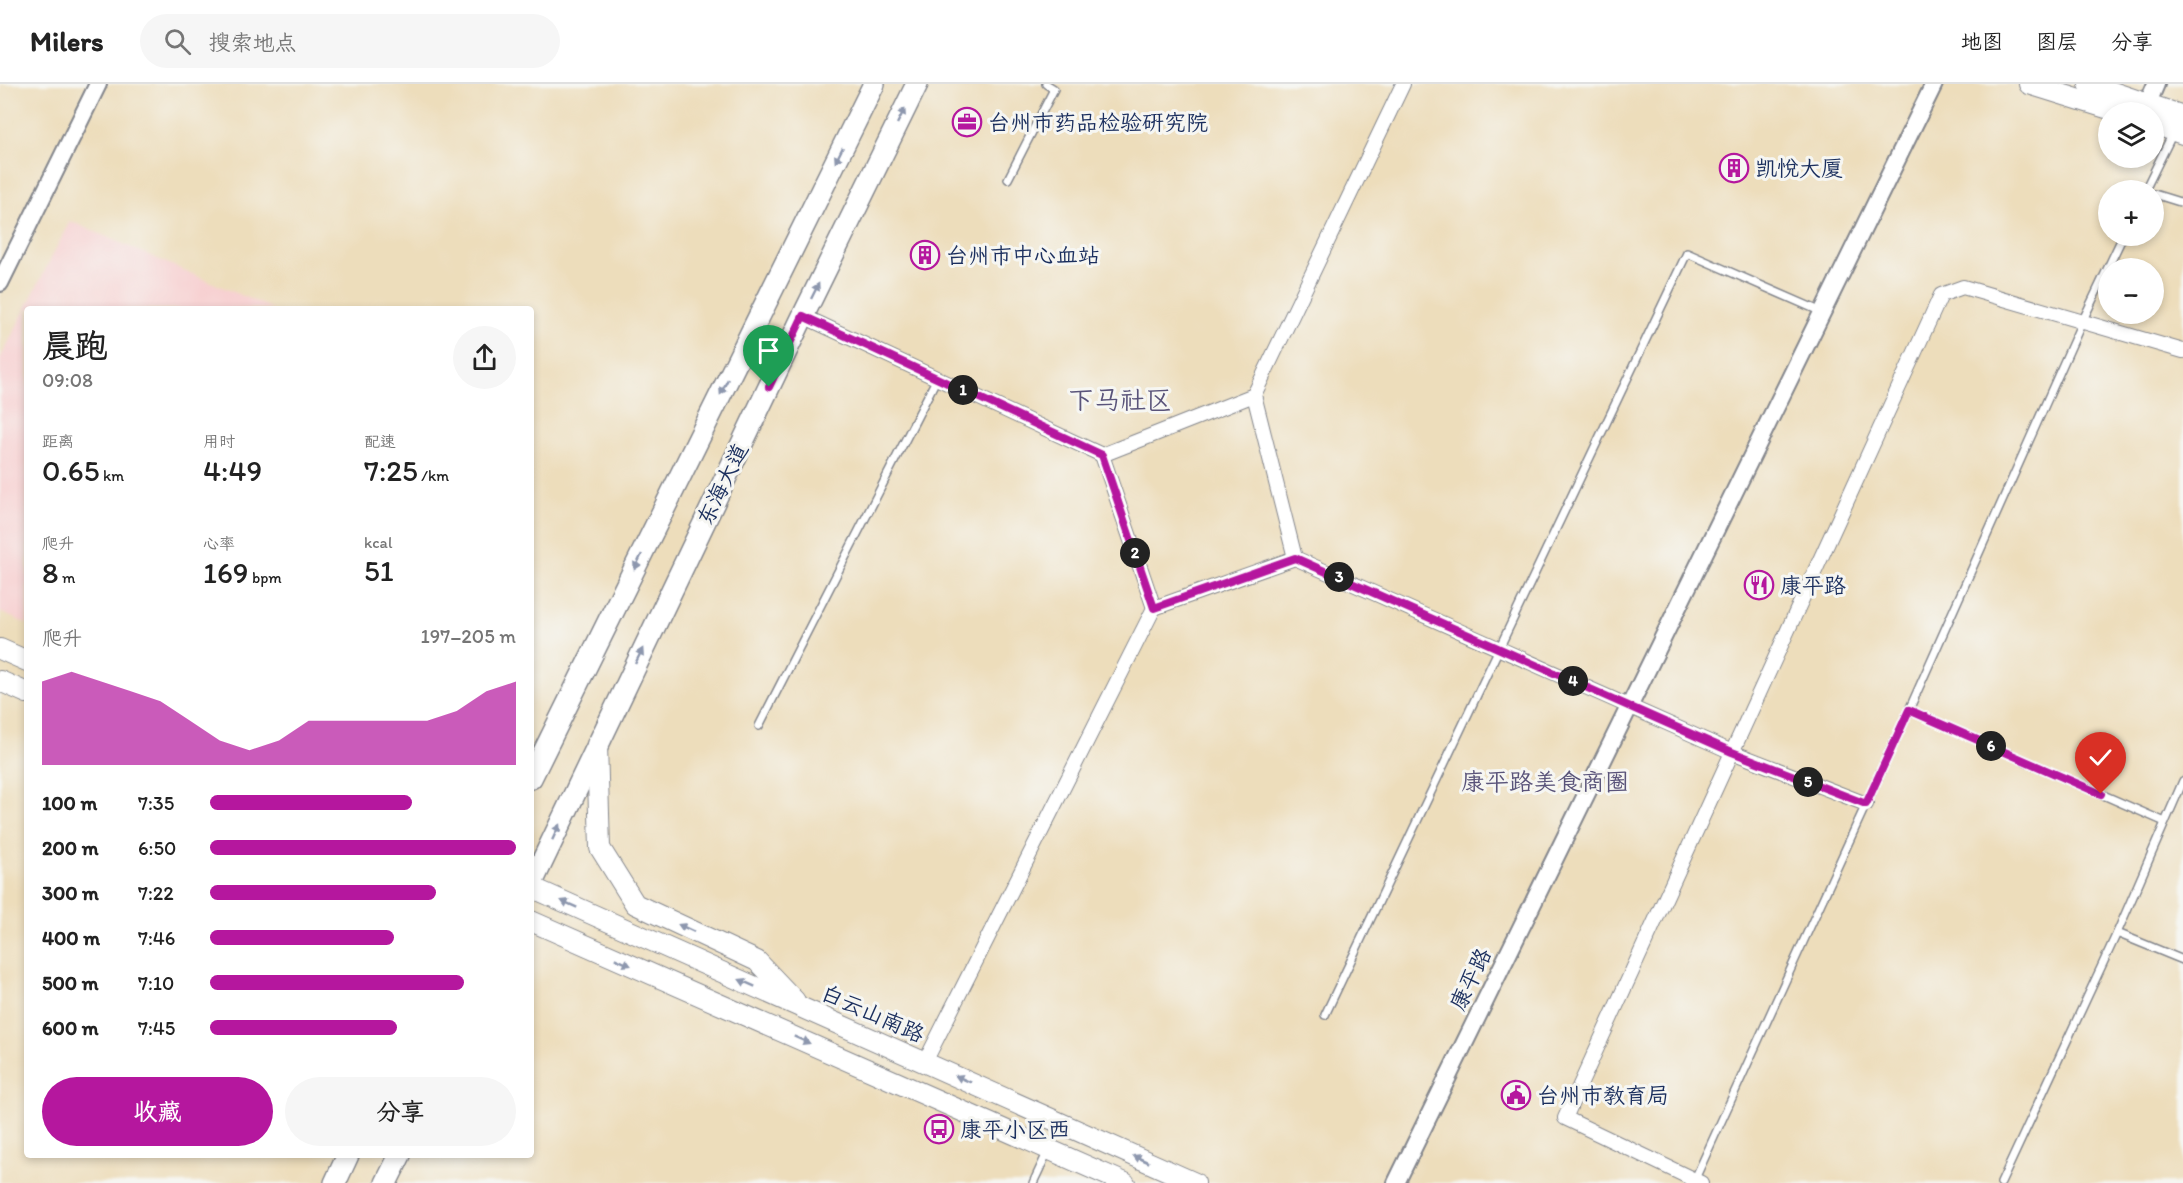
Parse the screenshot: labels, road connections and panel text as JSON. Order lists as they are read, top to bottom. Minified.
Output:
{"streets":{"main road":["东海大道","白云山南路"],"street":["康平路"]},"districts":["下马社区","康平路美食商圈"],"places":{"office":["台州市药品检验研究院"],"building":["凯悦大厦","台州市中心血站"],"restaurant":["康平路"],"public building":["台州市教育局"],"bus stop":["康平小区西"]},"page":{"header":"Milers","search":"搜索地点","nav":["地图","图层","分享"],"map_buttons":["+","−"],"heading":["晨跑","09:08"],"pins":["1","2","3","4","6","5"],"stats":[["距离","0.65 km"],["用时","4:49"],["配速","7:25 /km"],["爬升","8 m"],["心率","169 bpm"],["kcal","51"]],"chart":["爬升","197–205 m"],"list":[{"name":"100 m","note":"7:35"},{"name":"200 m","note":"6:50"},{"name":"300 m","note":"7:22"},{"name":"400 m","note":"7:46"},{"name":"500 m","note":"7:10"},{"name":"600 m","note":"7:45"}],"buttons":["收藏","分享"]}}
